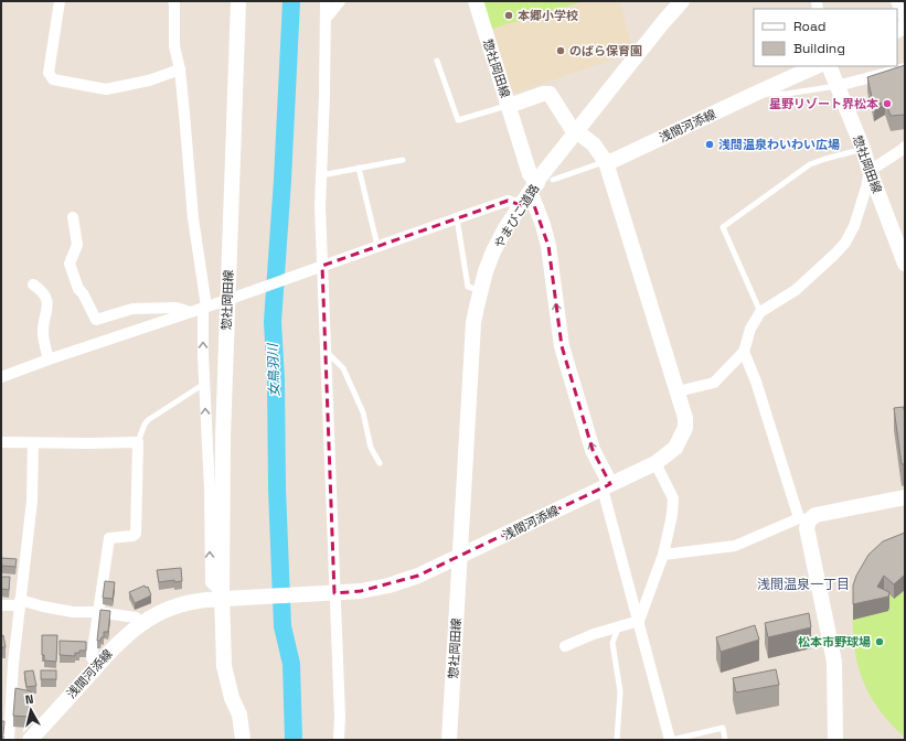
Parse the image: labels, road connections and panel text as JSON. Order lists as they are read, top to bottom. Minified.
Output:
{"streets":{"main road":["惣社岡田線","浅間河添線","やまびこ道路"]},"crossings":[["惣社岡田線","浅間河添線"],["惣社岡田線","やまびこ道路"],["浅間河添線","やまびこ道路"]],"districts":["浅間温泉一丁目"],"water":["女鳥羽川"],"places":["本郷小学校","のばら保育園","星野リゾート界松本","浅間温泉わいわい広場","松本市野球場"],"legend":["Road","Building"],"north":"top"}
